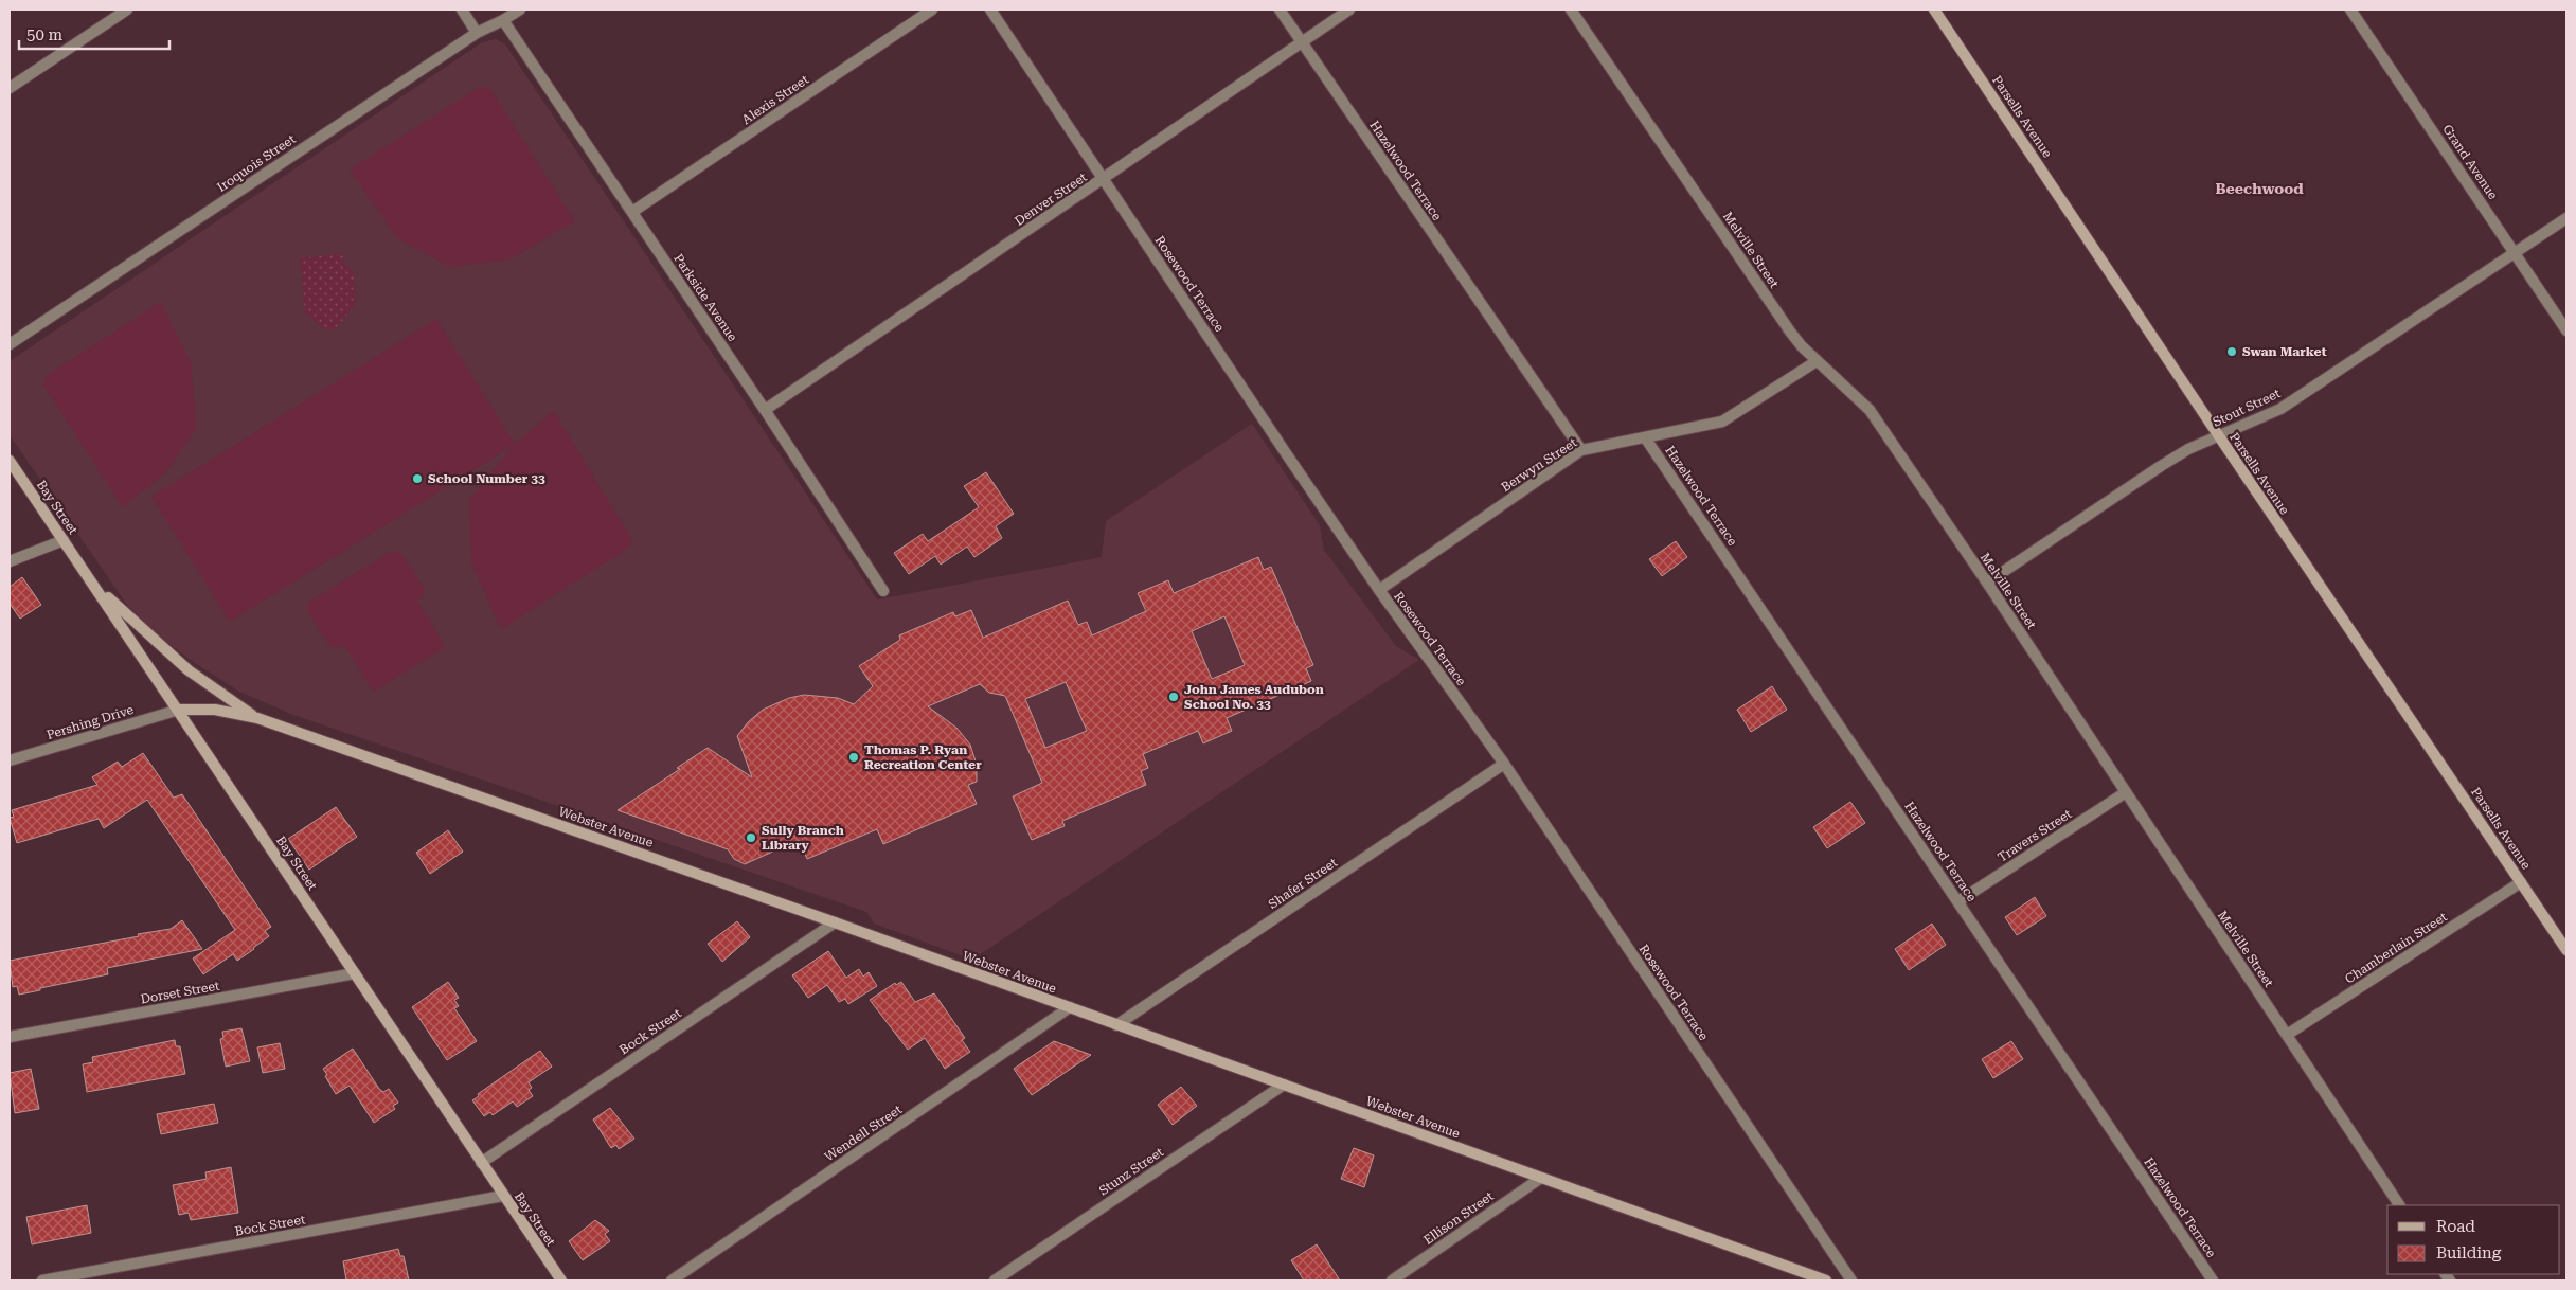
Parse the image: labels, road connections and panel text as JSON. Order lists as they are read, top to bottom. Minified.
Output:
{"streets":{"street":["Alexis Street","Parsells Avenue","Grand Avenue","Iroquois Street","Hazelwood Terrace","Denver Street","Melville Street","Rosewood Terrace","Parkside Avenue","Stout Street","Berwyn Street","Bay Street","Pershing Drive","Webster Avenue","Travers Street","Shafer Street","Chamberlain Street","Dorset Street","Bock Street","Wendell Street","Stunz Street","Ellison Street"]},"crossings":[["Alexis Street","Parkside Avenue"],["Parsells Avenue","Stout Street"],["Parsells Avenue","Chamberlain Street"],["Grand Avenue","Stout Street"],["Iroquois Street","Parkside Avenue"],["Hazelwood Terrace","Denver Street"],["Hazelwood Terrace","Berwyn Street"],["Hazelwood Terrace","Travers Street"],["Denver Street","Rosewood Terrace"],["Denver Street","Parkside Avenue"],["Melville Street","Stout Street"],["Melville Street","Berwyn Street"],["Melville Street","Travers Street"],["Melville Street","Chamberlain Street"],["Rosewood Terrace","Berwyn Street"],["Rosewood Terrace","Shafer Street"],["Bay Street","Pershing Drive"],["Bay Street","Webster Avenue"],["Bay Street","Dorset Street"],["Bay Street","Bock Street"],["Pershing Drive","Webster Avenue"],["Webster Avenue","Shafer Street"],["Webster Avenue","Bock Street"],["Webster Avenue","Wendell Street"],["Webster Avenue","Stunz Street"],["Webster Avenue","Ellison Street"]],"districts":["Beechwood"],"places":["Swan Market","School Number 33","John James Audubon School No. 33","Thomas P. Ryan Recreation Center","Sully Branch Library"],"legend":["Road","Building"],"scale_bar":"50 m"}
